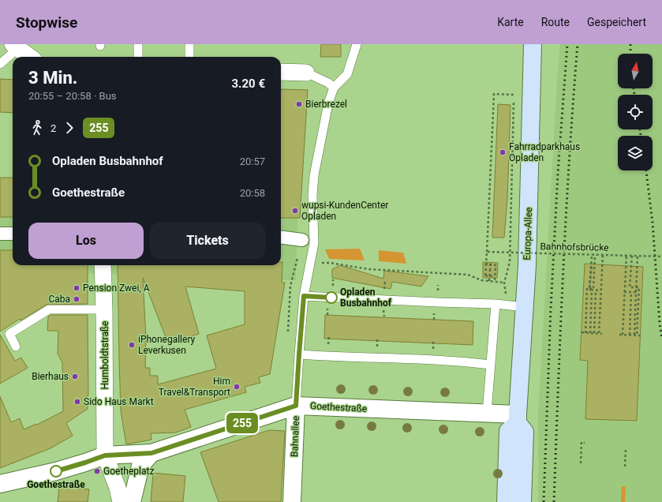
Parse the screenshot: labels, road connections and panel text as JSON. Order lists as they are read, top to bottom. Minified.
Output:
{"streets":{"main road":["Europa-Allee"],"street":["Humboldtstraße","Goethestraße","Bahnallee"],"path":["Bahnhofsbrücke"]},"crossings":[["Europa-Allee","Goethestraße"],["Humboldtstraße","Goethestraße"],["Goethestraße","Bahnallee"]],"places":["Bierbrezel","Fahrradparkhaus Opladen","wupsi-KundenCenter Opladen","Pension Zwei, A","Opladen Busbahnhof","Caba","iPhonegallery Leverkusen","Bierhaus","Him Travel&Transport","Sido Haus Markt","Goethestraße","Goetheplatz"],"lines":["bus line 255"],"north":"top","page":{"header":"Stopwise","nav":["Karte","Route","Gespeichert"],"on_map":"255","heading":["3 Min.","20:55 – 20:58 · Bus","3.20 €"],"legs":["2","255"],"list":[{"name":"Opladen Busbahnhof","value":"20:57"},{"name":"Goethestraße","value":"20:58"}],"buttons":["Los","Tickets"]}}
